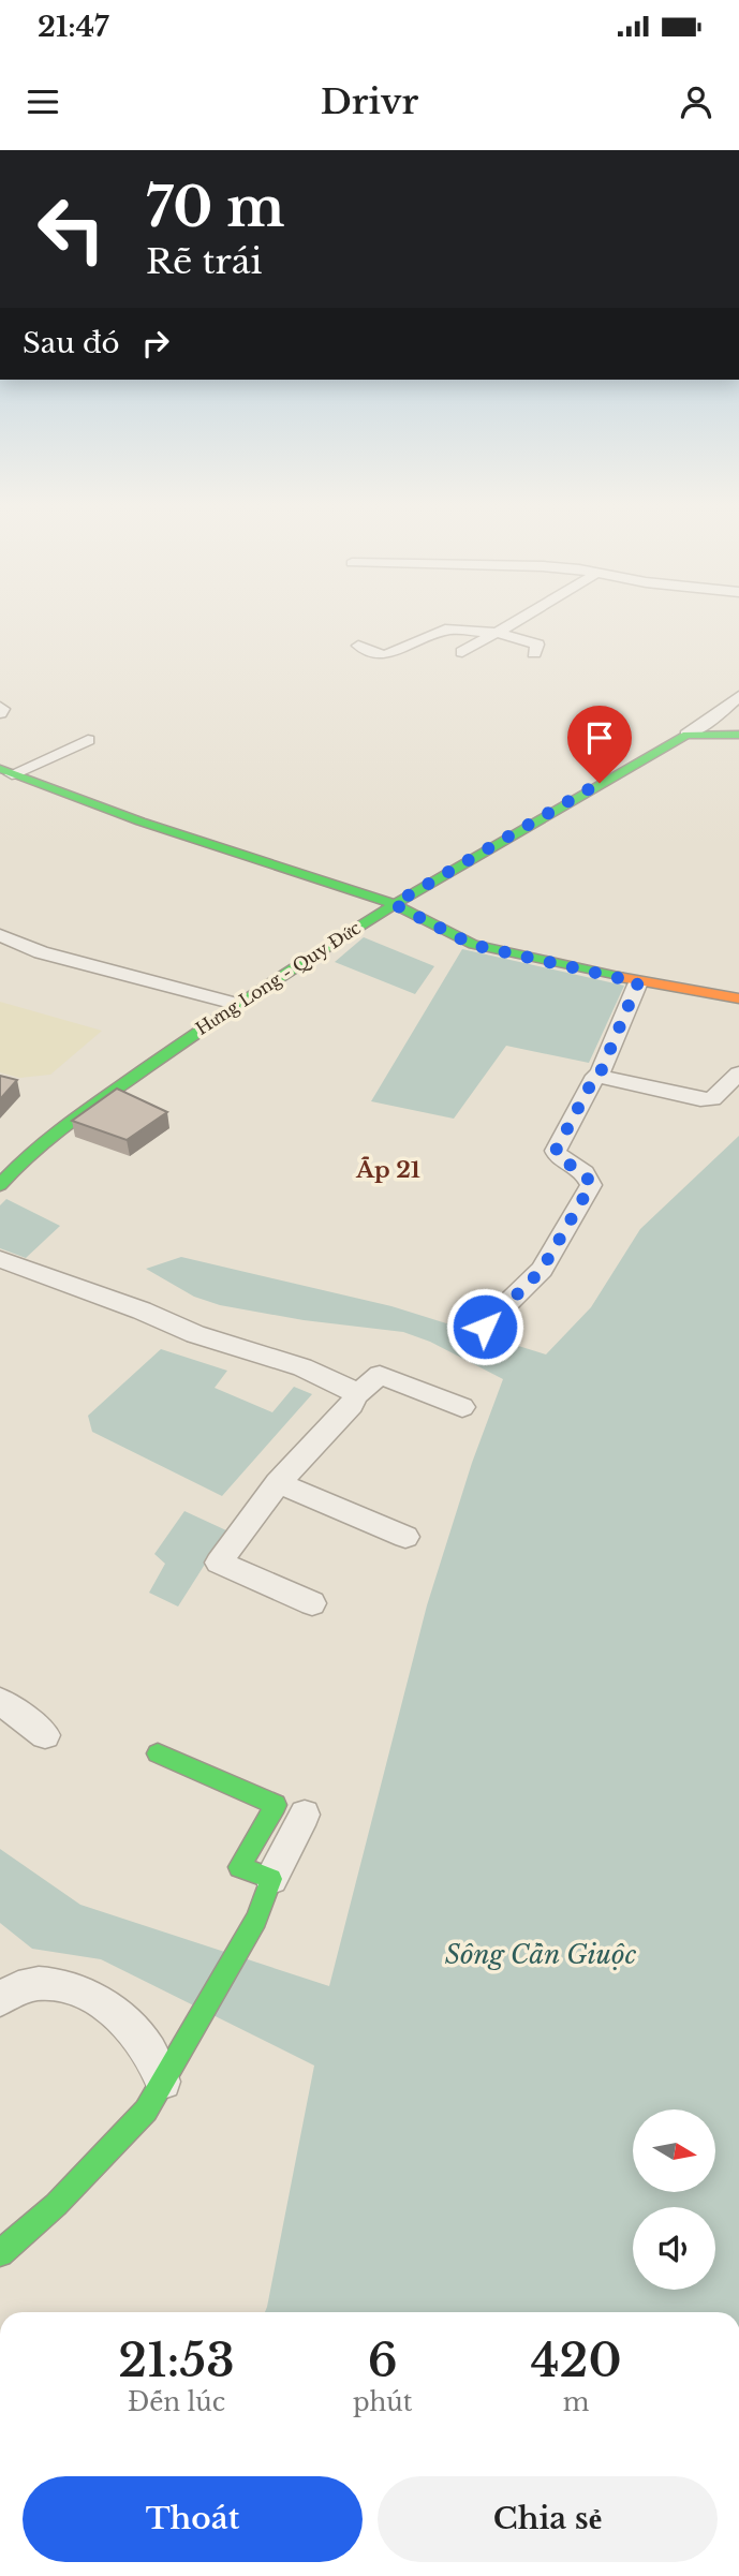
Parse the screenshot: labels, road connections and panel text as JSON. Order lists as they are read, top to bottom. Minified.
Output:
{"streets":{"street":["Hưng Long - Quy Đức"]},"districts":["Ấp 21"],"water":["Sông Cần Giuộc"],"north":"right","page":{"status":"21:47","header":"Drivr","turn":["70 m","Rẽ trái"],"then":"Sau đó","eta":["21:53","Đến lúc","6","phút","420","m"],"buttons":["Thoát","Chia sẻ"]}}
